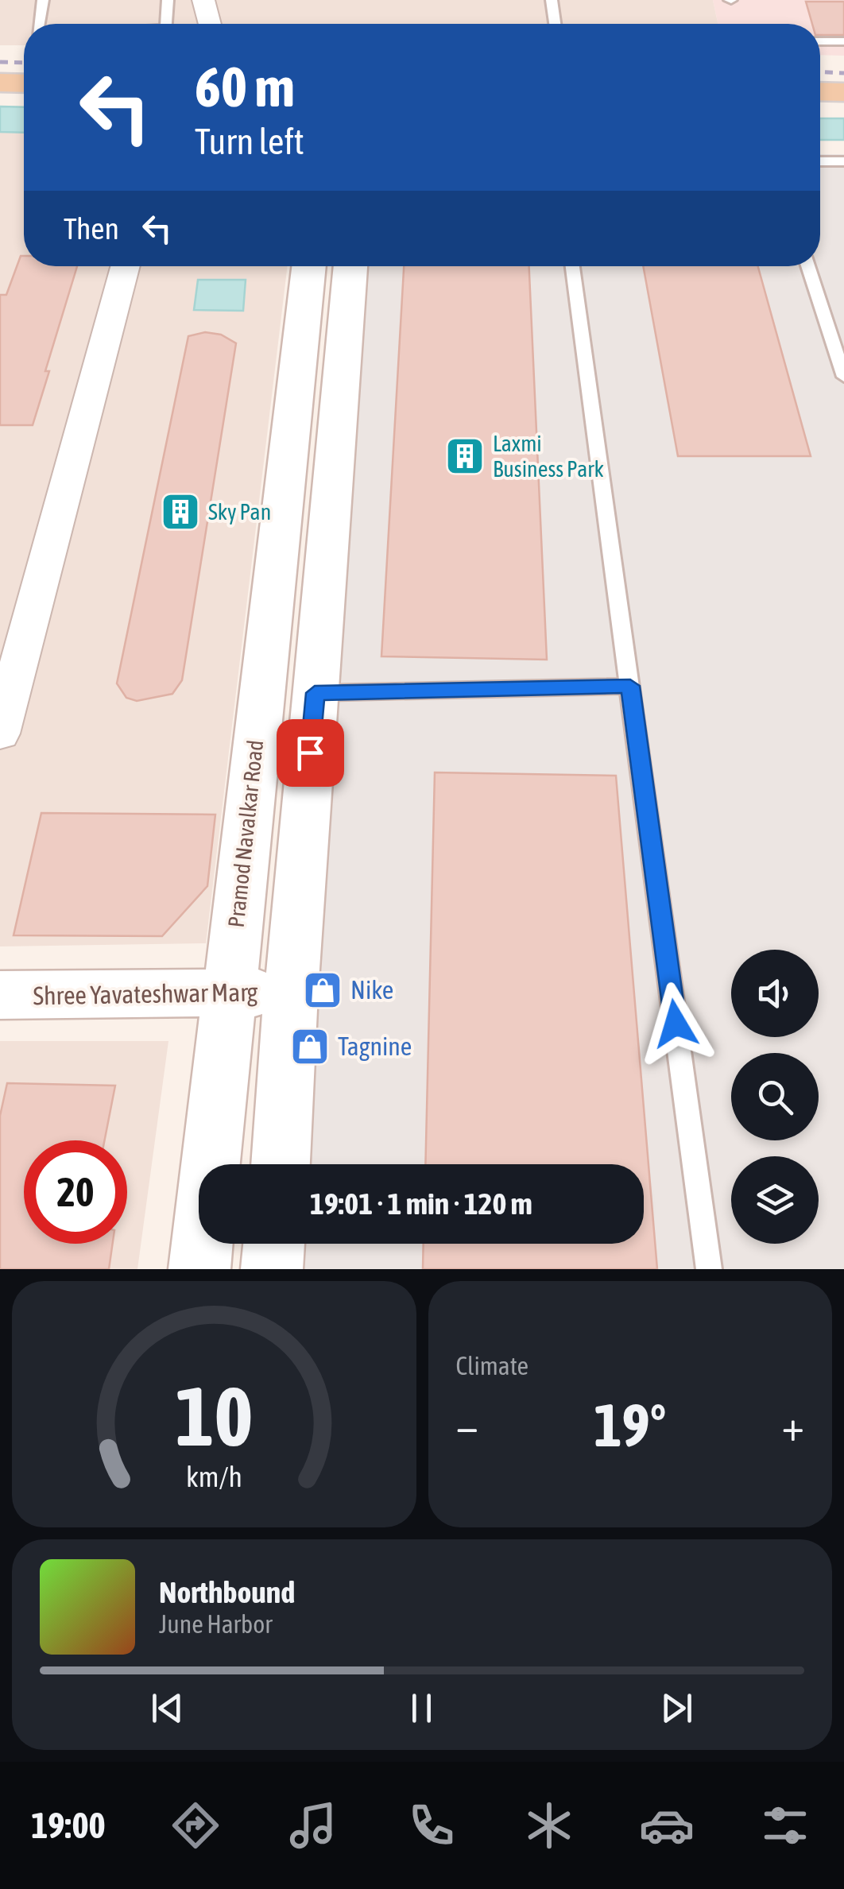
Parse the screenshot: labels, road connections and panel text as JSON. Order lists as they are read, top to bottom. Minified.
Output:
{"streets":{"street":["Pramod Navalkar Road","Shree Yavateshwar Marg"]},"crossings":[["Pramod Navalkar Road","Shree Yavateshwar Marg"]],"places":{"building":["Laxmi Business Park","Sky Pan"],"shop":["Nike","Tagnine"]},"page":{"turn":["60 m","Turn left"],"then":"Then","limit":"20","trip":"19:01 · 1 min · 120 m","tile":"Climate","heat":["−","19°","+"],"song":["Northbound","June Harbor"],"tabs":"19:00","gauge":["10","km/h"]}}
